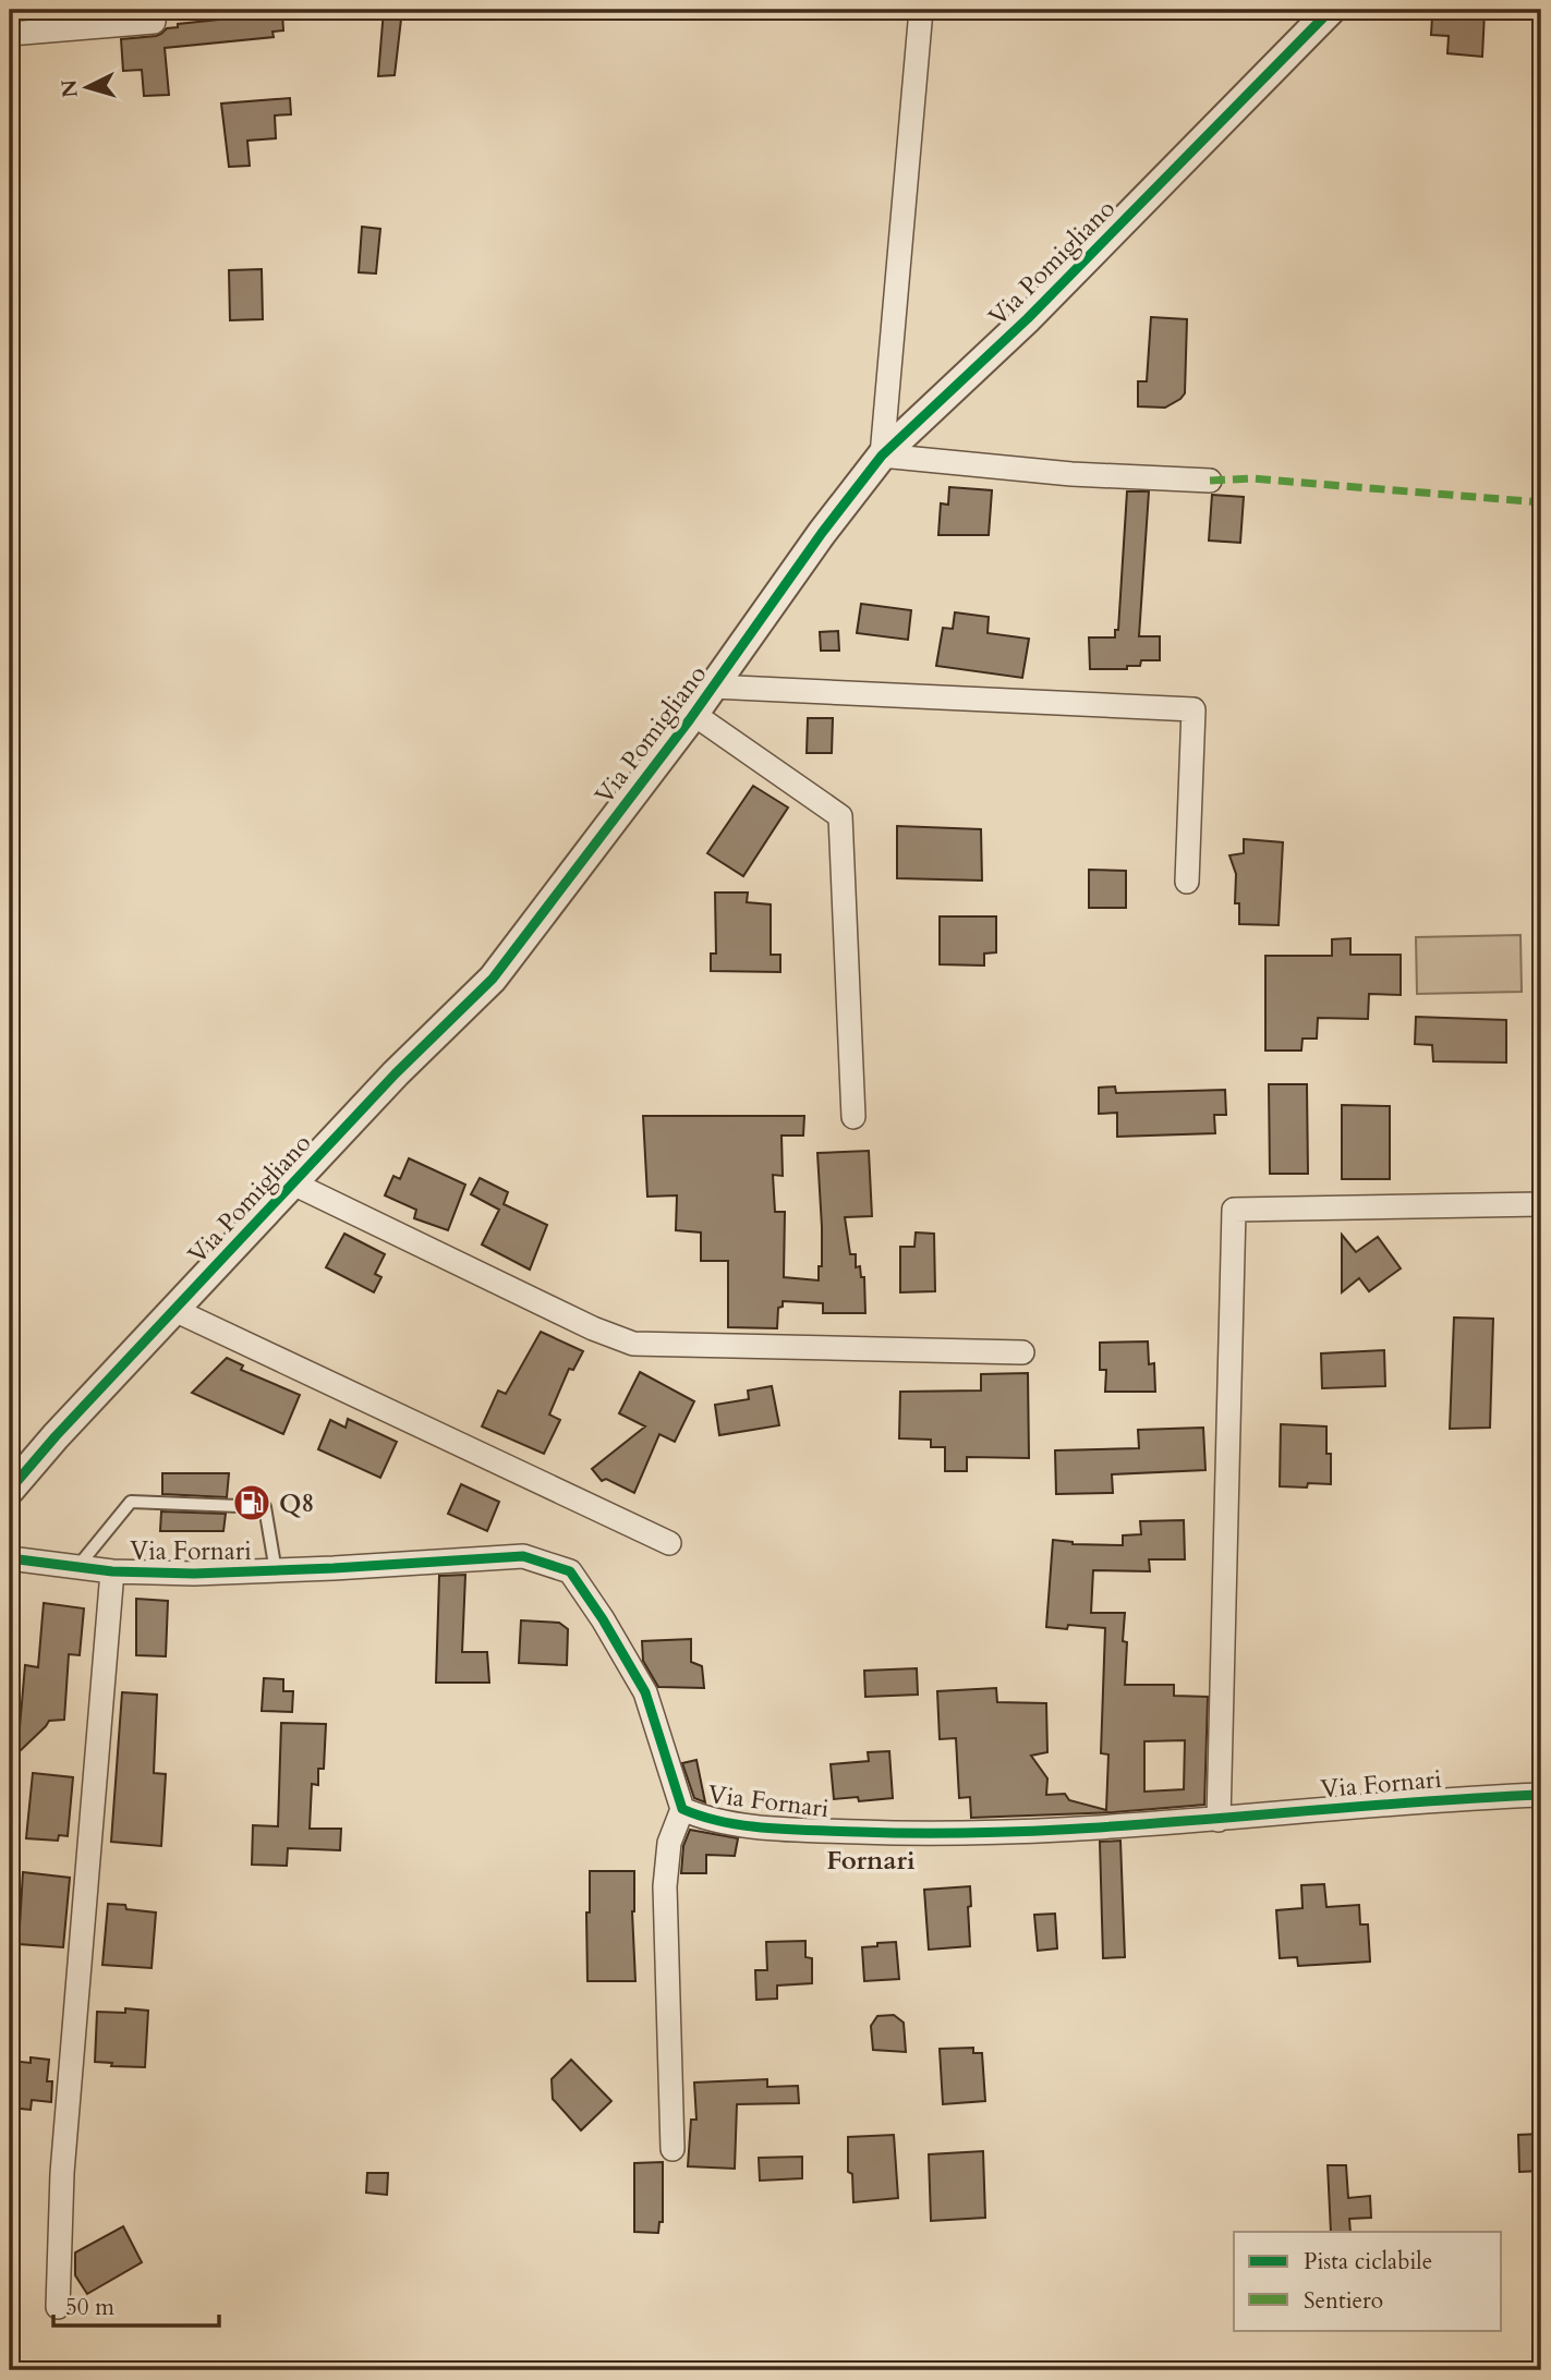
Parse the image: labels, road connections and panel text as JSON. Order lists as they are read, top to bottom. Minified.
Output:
{"streets":{"street":["Via Pomigliano","Via Fornari"]},"districts":["Fornari"],"places":{"fuel station":["Q8"]},"legend":["Pista ciclabile","Sentiero"],"scale_bar":"50 m","north":"left"}
